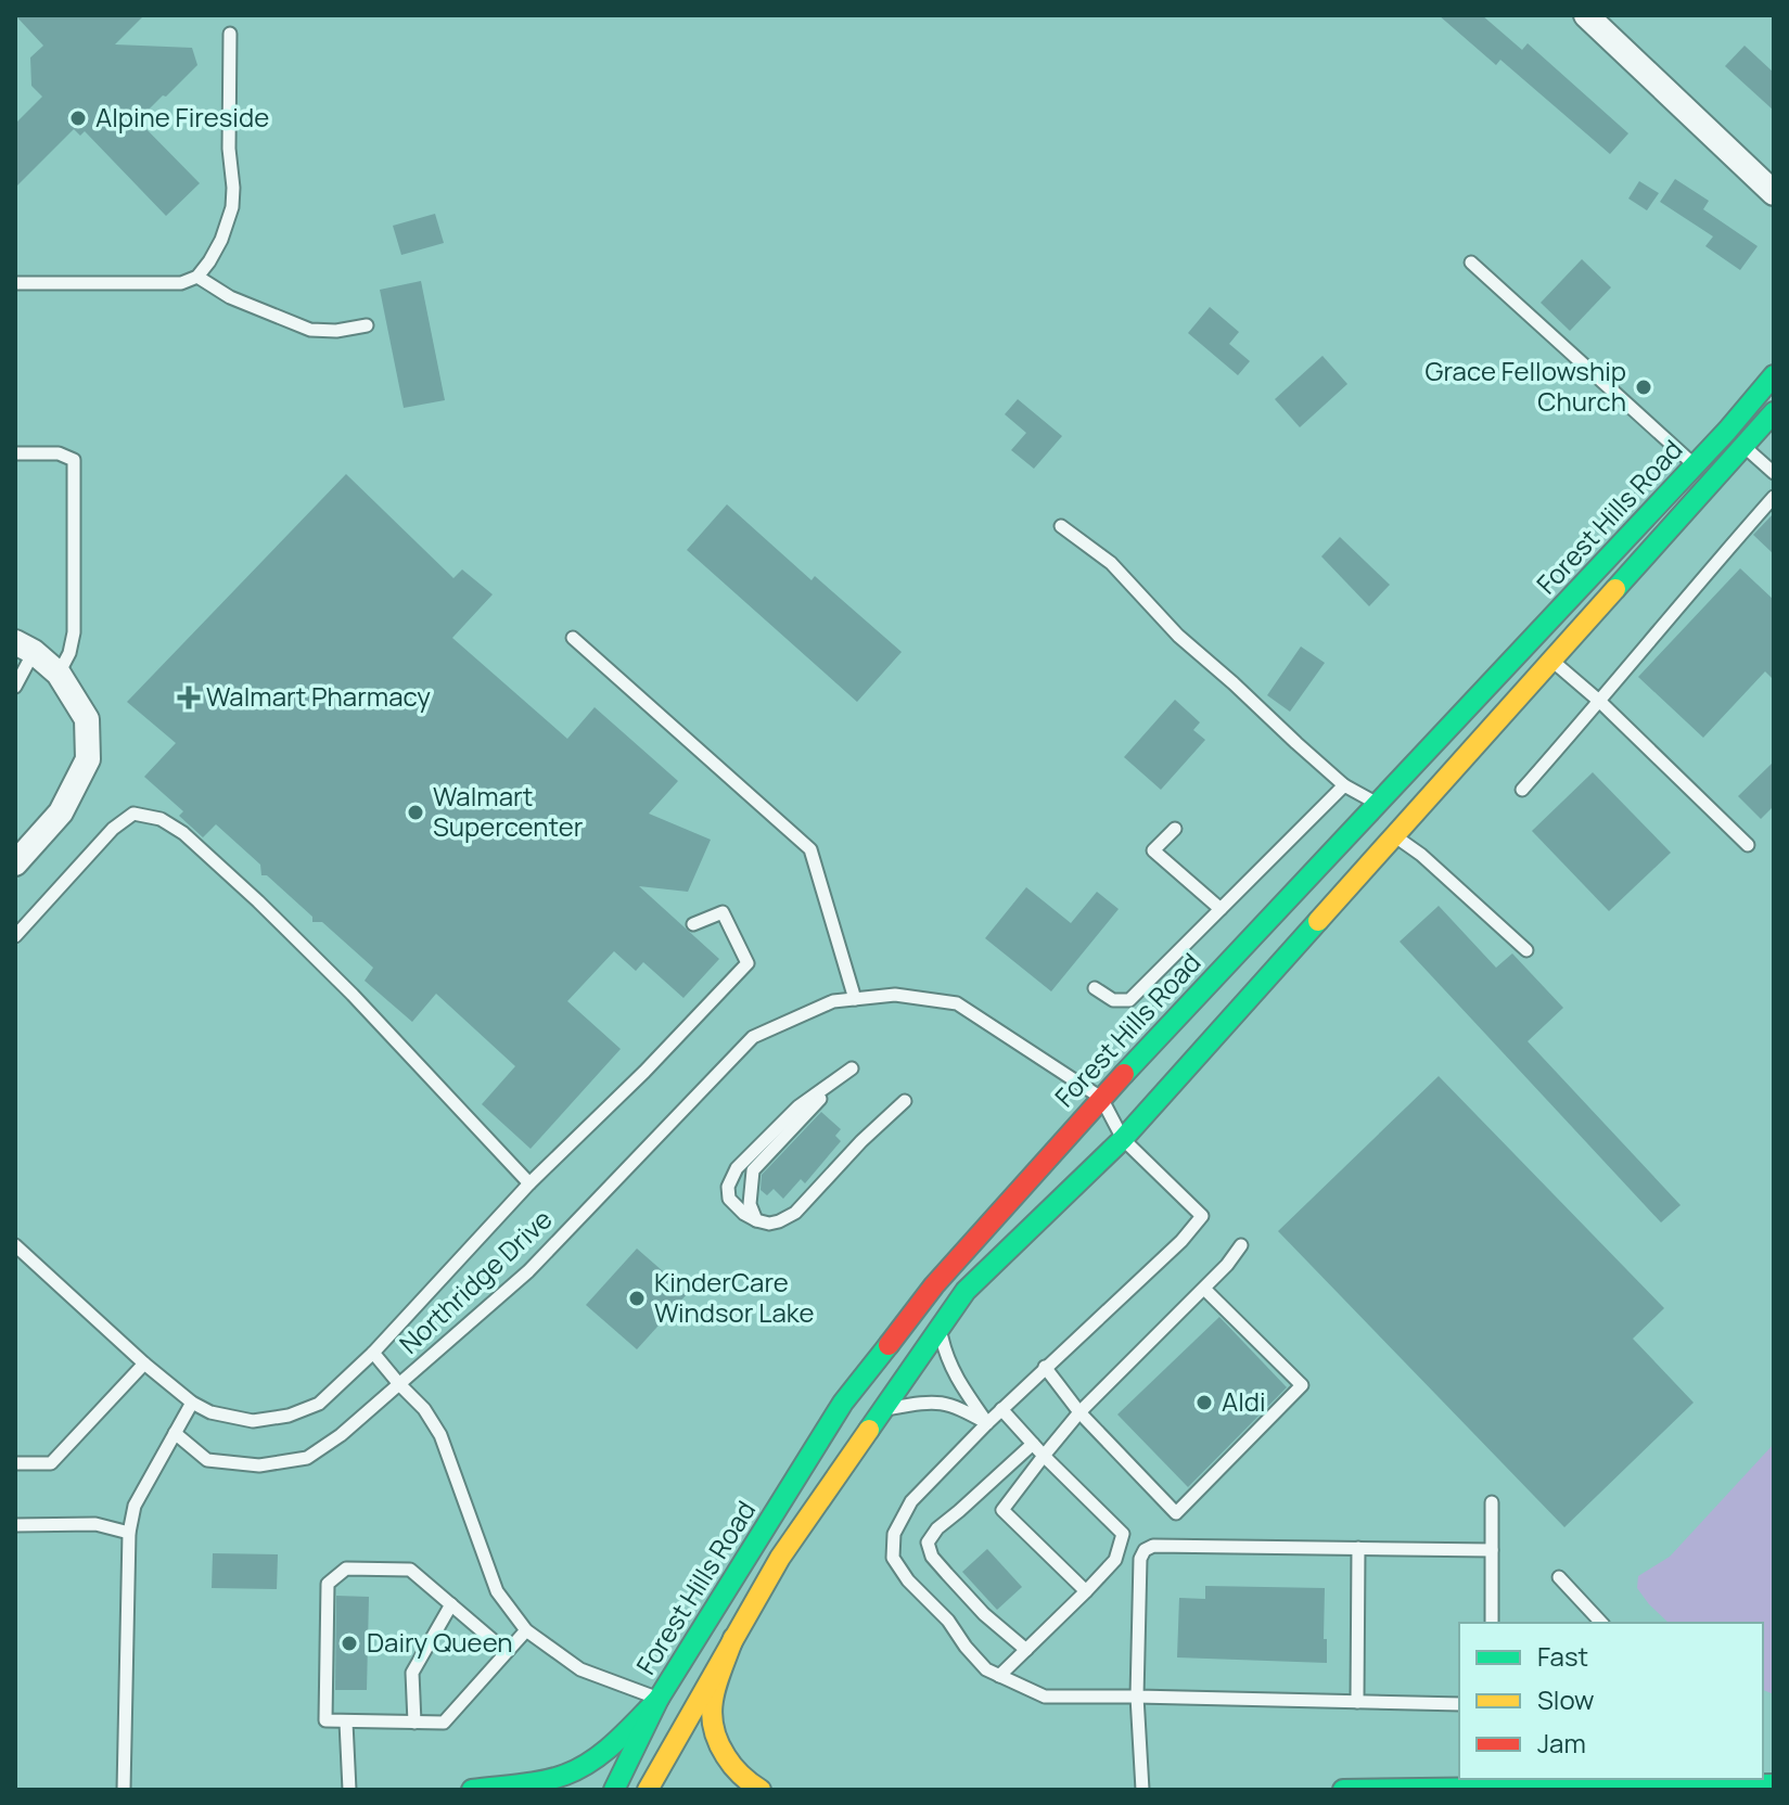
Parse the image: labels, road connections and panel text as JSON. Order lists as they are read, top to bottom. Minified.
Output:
{"streets":{"street":["Forest Hills Road"],"lane":["Northridge Drive"]},"crossings":[["Forest Hills Road","Northridge Drive"]],"places":{"other":["Alpine Fireside","Grace Fellowship Church","Walmart Supercenter","KinderCare Windsor Lake","Aldi","Dairy Queen"],"health":["Walmart Pharmacy"]},"legend":["Fast","Slow","Jam"]}
